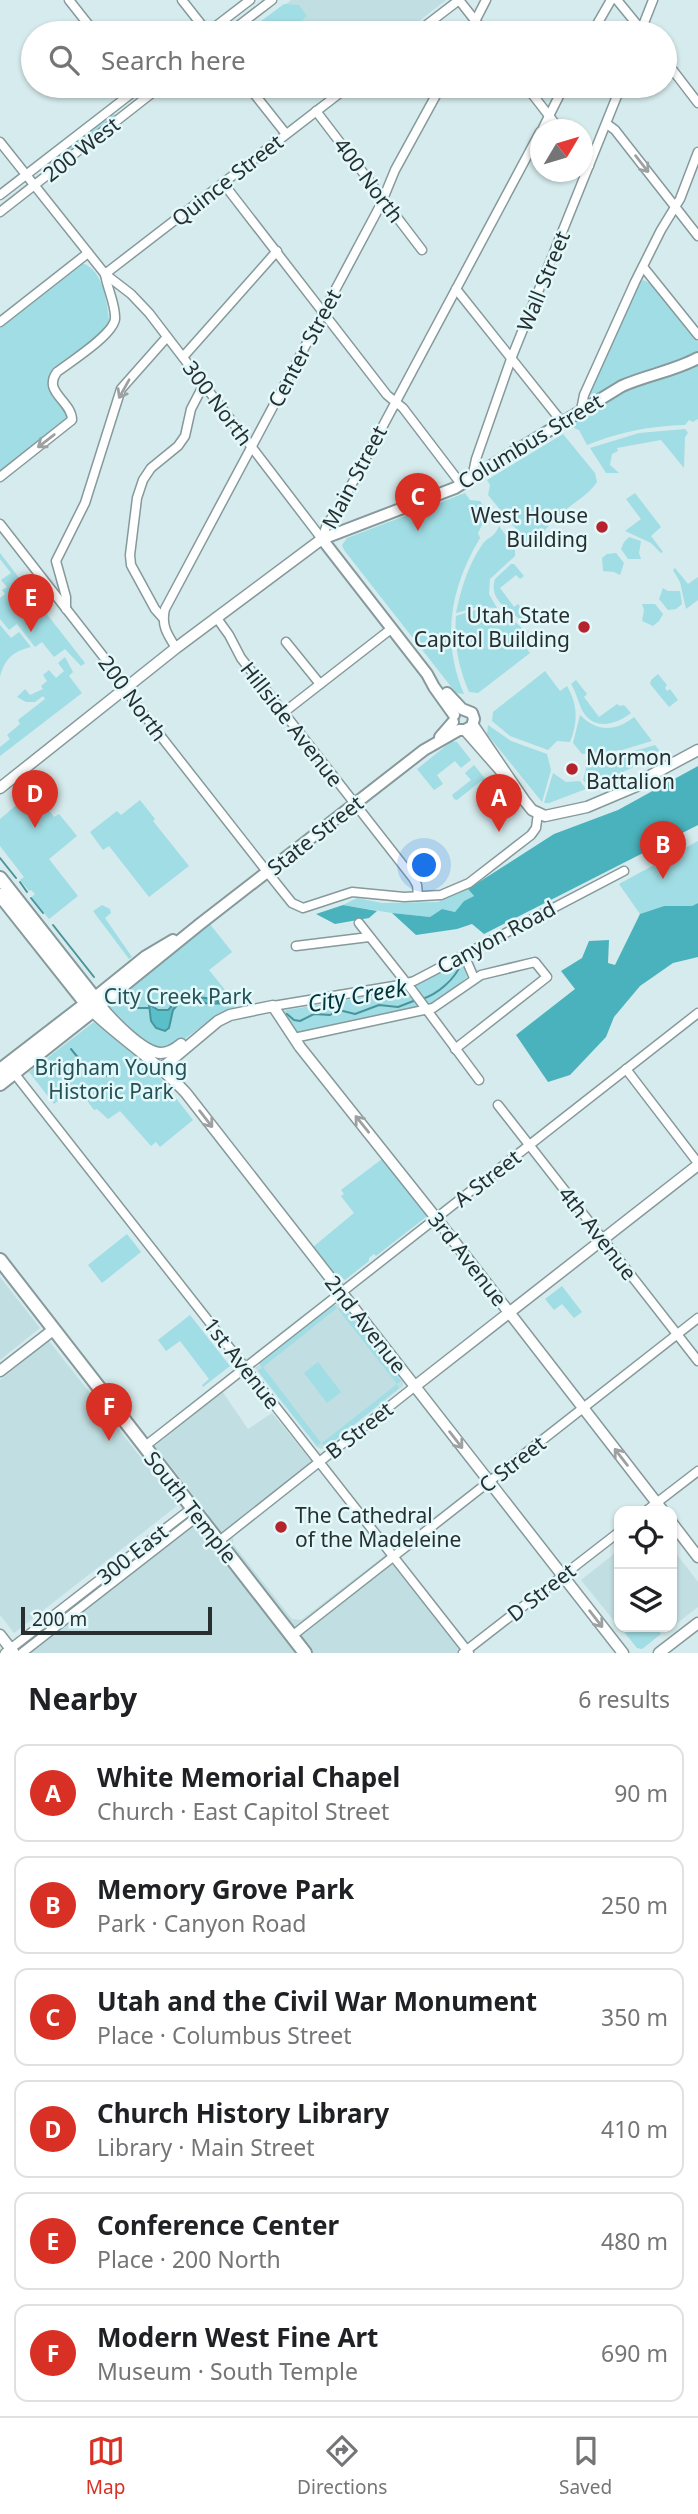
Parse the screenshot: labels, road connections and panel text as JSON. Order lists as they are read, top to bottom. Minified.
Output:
{"streets":{"main road":["300 North","Columbus Street","State Street","South Temple"],"street":["200 West","Quince Street","400 North","Wall Street","Center Street","Main Street","200 North","Hillside Avenue","Canyon Road","A Street","4th Avenue","3rd Avenue","2nd Avenue","1st Avenue","B Street","C Street","300 East","D Street"]},"crossings":[["200 West","300 North"],["Quince Street","400 North"],["Quince Street","300 North"],["400 North","Center Street"],["Wall Street","Columbus Street"],["Center Street","300 North"],["300 North","Columbus Street"],["300 North","Main Street"],["300 North","State Street"],["Columbus Street","Main Street"],["Main Street","200 North"],["Main Street","Hillside Avenue"],["200 North","Hillside Avenue"],["200 North","State Street"],["Hillside Avenue","State Street"],["State Street","Canyon Road"],["State Street","2nd Avenue"],["State Street","1st Avenue"],["Canyon Road","3rd Avenue"],["Canyon Road","2nd Avenue"],["A Street","4th Avenue"],["A Street","3rd Avenue"],["A Street","2nd Avenue"],["A Street","1st Avenue"],["A Street","South Temple"],["4th Avenue","B Street"],["4th Avenue","C Street"],["3rd Avenue","B Street"],["3rd Avenue","C Street"],["2nd Avenue","B Street"],["2nd Avenue","C Street"],["2nd Avenue","D Street"],["1st Avenue","B Street"],["1st Avenue","C Street"],["1st Avenue","D Street"],["B Street","South Temple"],["C Street","South Temple"],["South Temple","300 East"]],"one_way":["3rd Avenue","2nd Avenue"],"water":["City Creek"],"parks":["City Creek Park","Brigham Young Historic Park"],"places":["West House Building","Utah State Capitol Building","Mormon Battalion","The Cathedral of the Madeleine"],"scale_bar":"200 m","north":"top right","page":{"search":"Search here","pins":["C","E","D","A","B","F"],"scale":"200 m","heading":["Nearby","6 results"],"list":[{"mark":"A","name":"White Memorial Chapel","note":"Church · East Capitol Street","value":"90 m"},{"mark":"B","name":"Memory Grove Park","note":"Park · Canyon Road","value":"250 m"},{"mark":"C","name":"Utah and the Civil War Monument","note":"Place · Columbus Street","value":"350 m"},{"mark":"D","name":"Church History Library","note":"Library · Main Street","value":"410 m"},{"mark":"E","name":"Conference Center","note":"Place · 200 North","value":"480 m"},{"mark":"F","name":"Modern West Fine Art","note":"Museum · South Temple","value":"690 m"}],"nav":["Map","Directions","Saved"]}}
